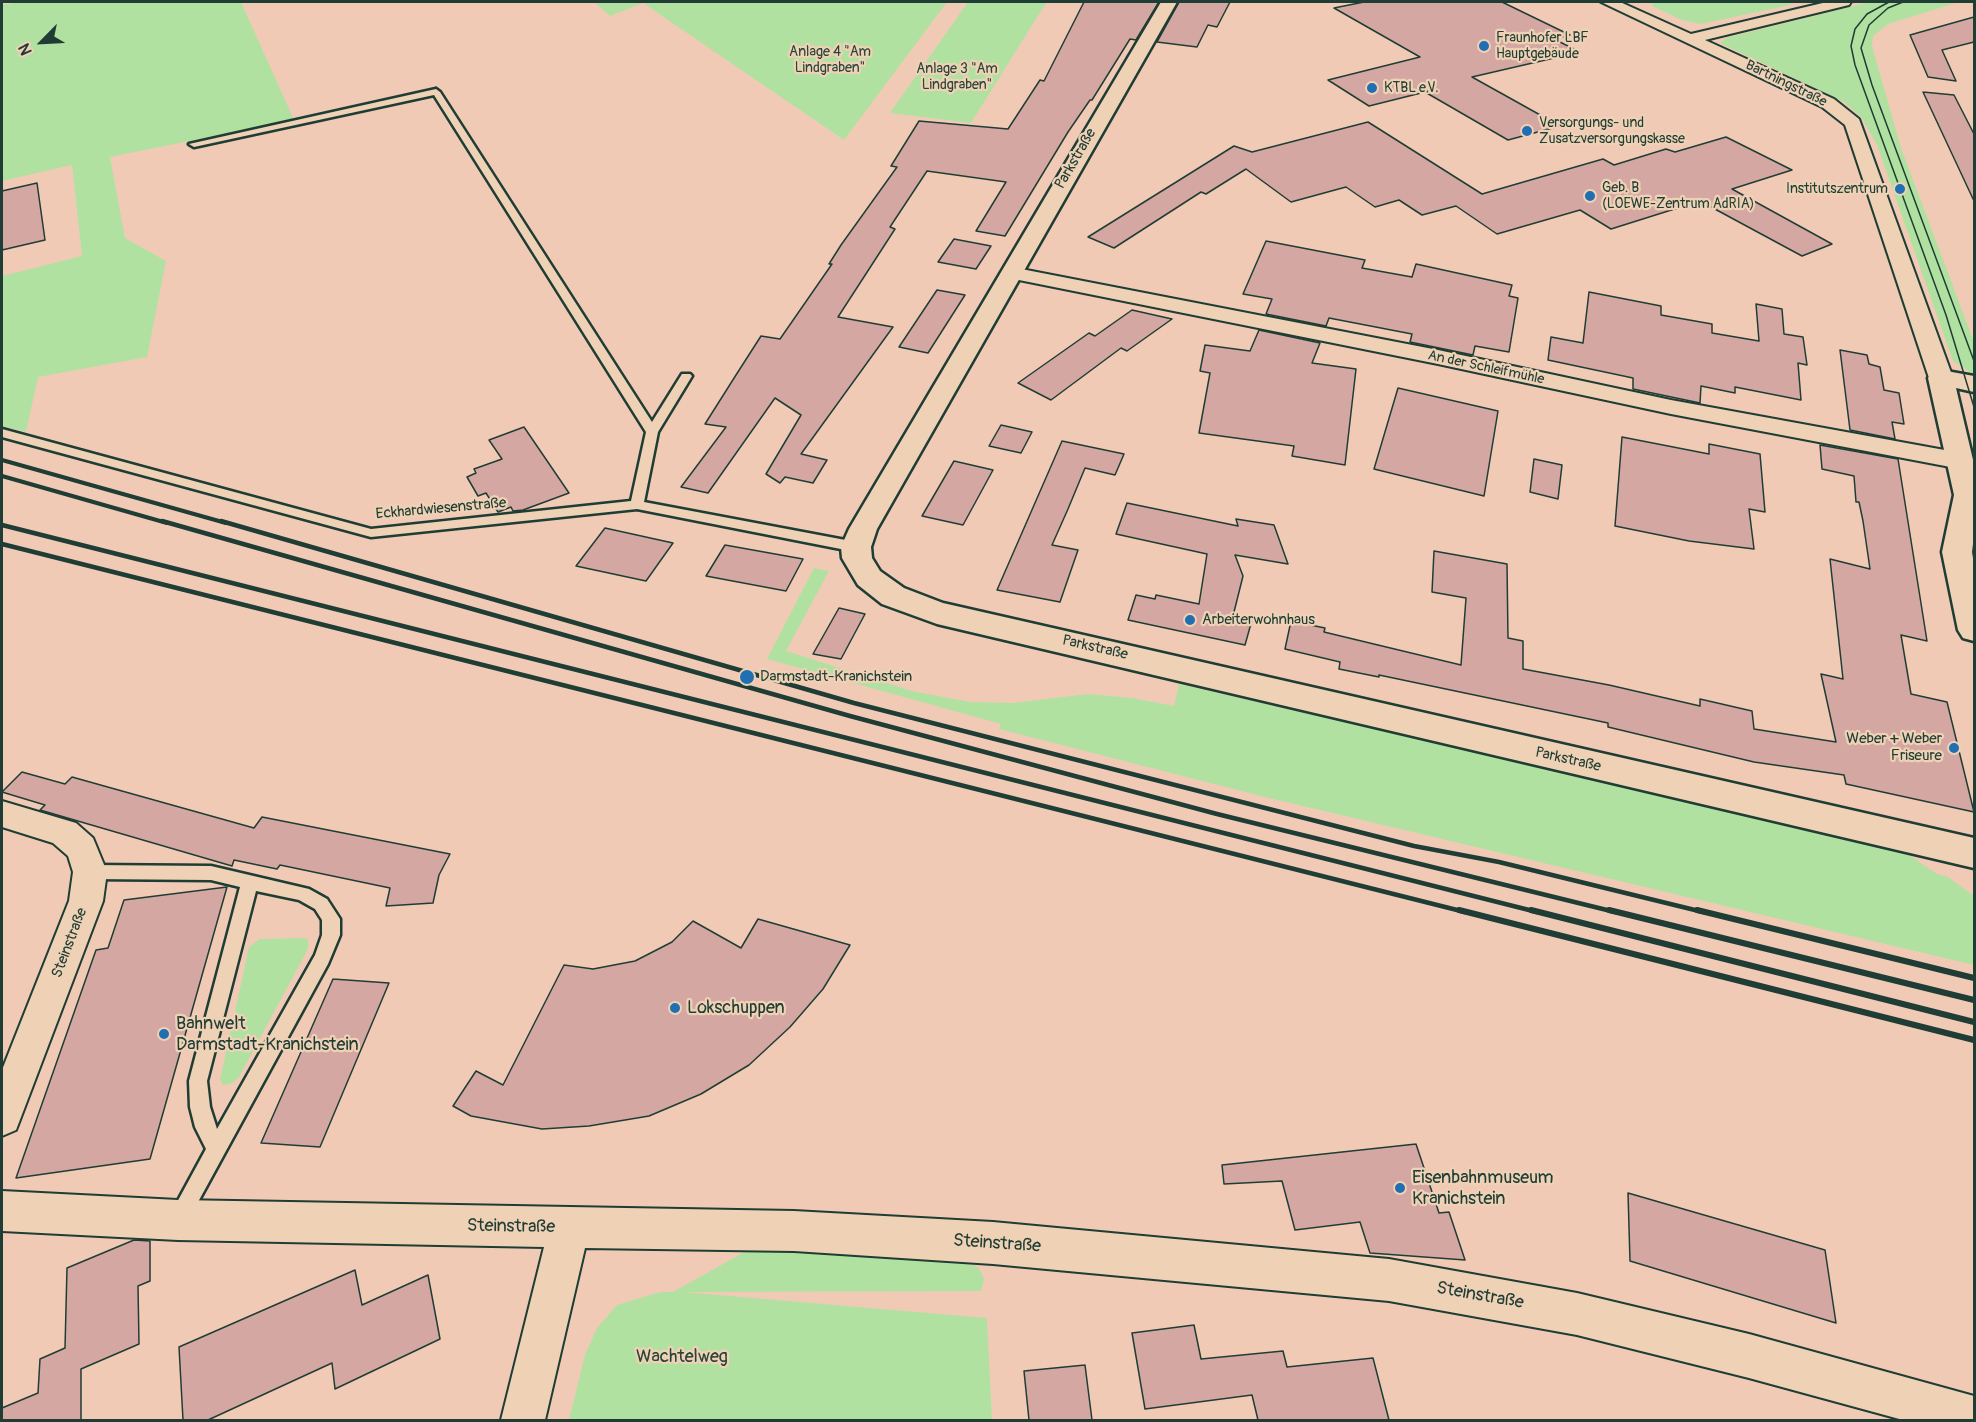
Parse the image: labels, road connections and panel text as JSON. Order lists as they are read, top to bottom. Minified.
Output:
{"streets":{"street":["Bartningstraße","Parkstraße","An der Schleifmühle","Steinstraße"],"lane":["Eckhardwiesenstraße"]},"crossings":[["Parkstraße","An der Schleifmühle"],["Parkstraße","Eckhardwiesenstraße"]],"parks":["Anlage 4 \"Am Lindgraben\"","Anlage 3 \"Am Lindgraben\"","Wachtelweg"],"places":["Fraunhofer LBF Hauptgebäude","KTBL e.V.","Versorgungs- und Zusatzversorgungskasse","Institutszentrum","Geb. B (LOEWE-Zentrum AdRIA)","Arbeiterwohnhaus","Darmstadt-Kranichstein","Weber + Weber Friseure","Lokschuppen","Bahnwelt Darmstadt-Kranichstein","Eisenbahnmuseum Kranichstein"],"north":"bottom left"}
